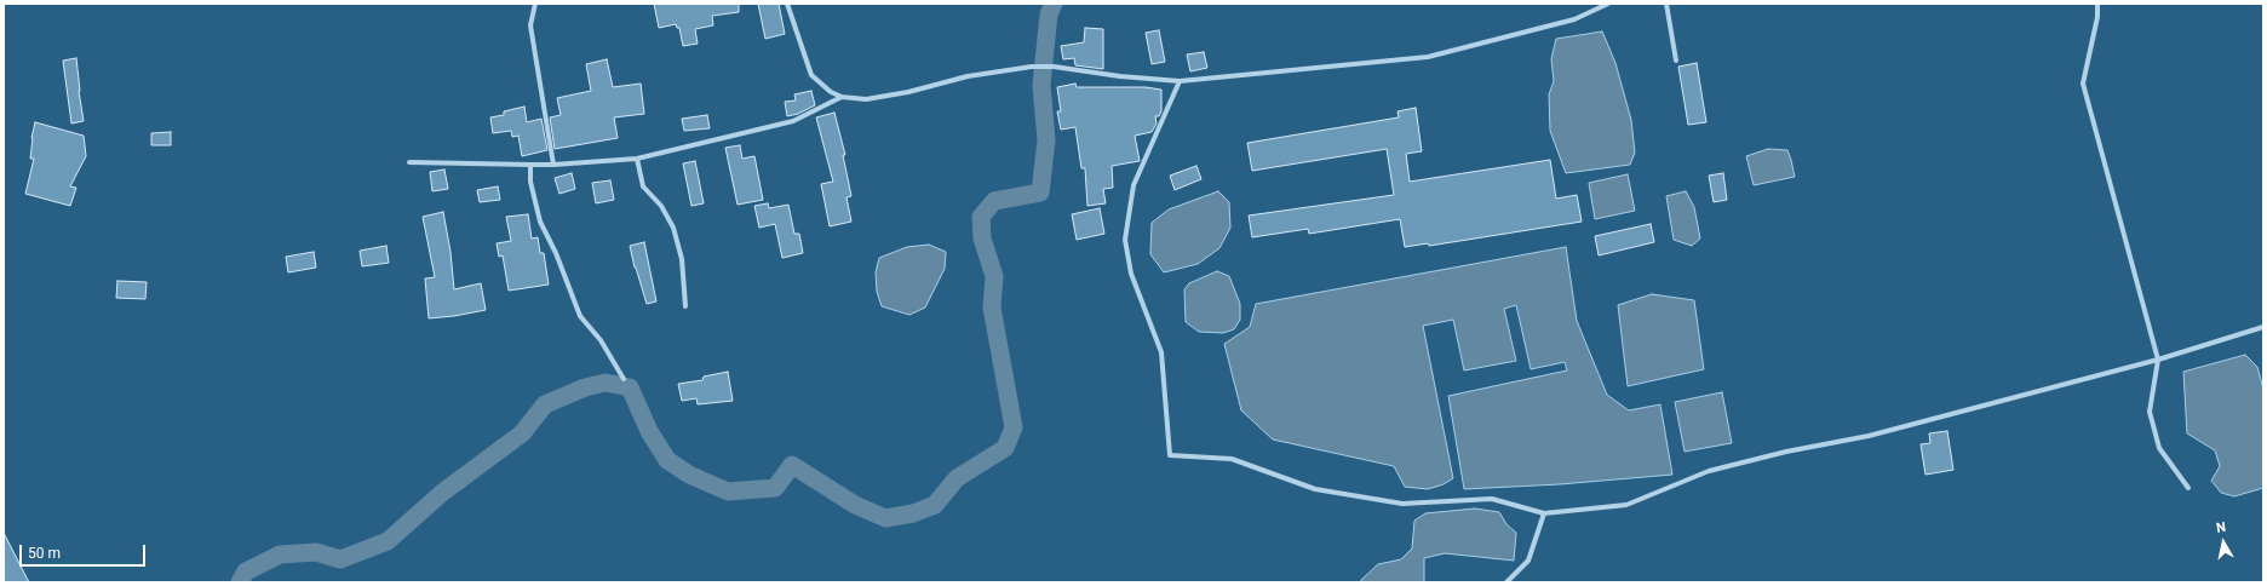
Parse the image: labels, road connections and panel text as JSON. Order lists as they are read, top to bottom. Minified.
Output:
{"scale_bar":"50 m","north":"top"}
